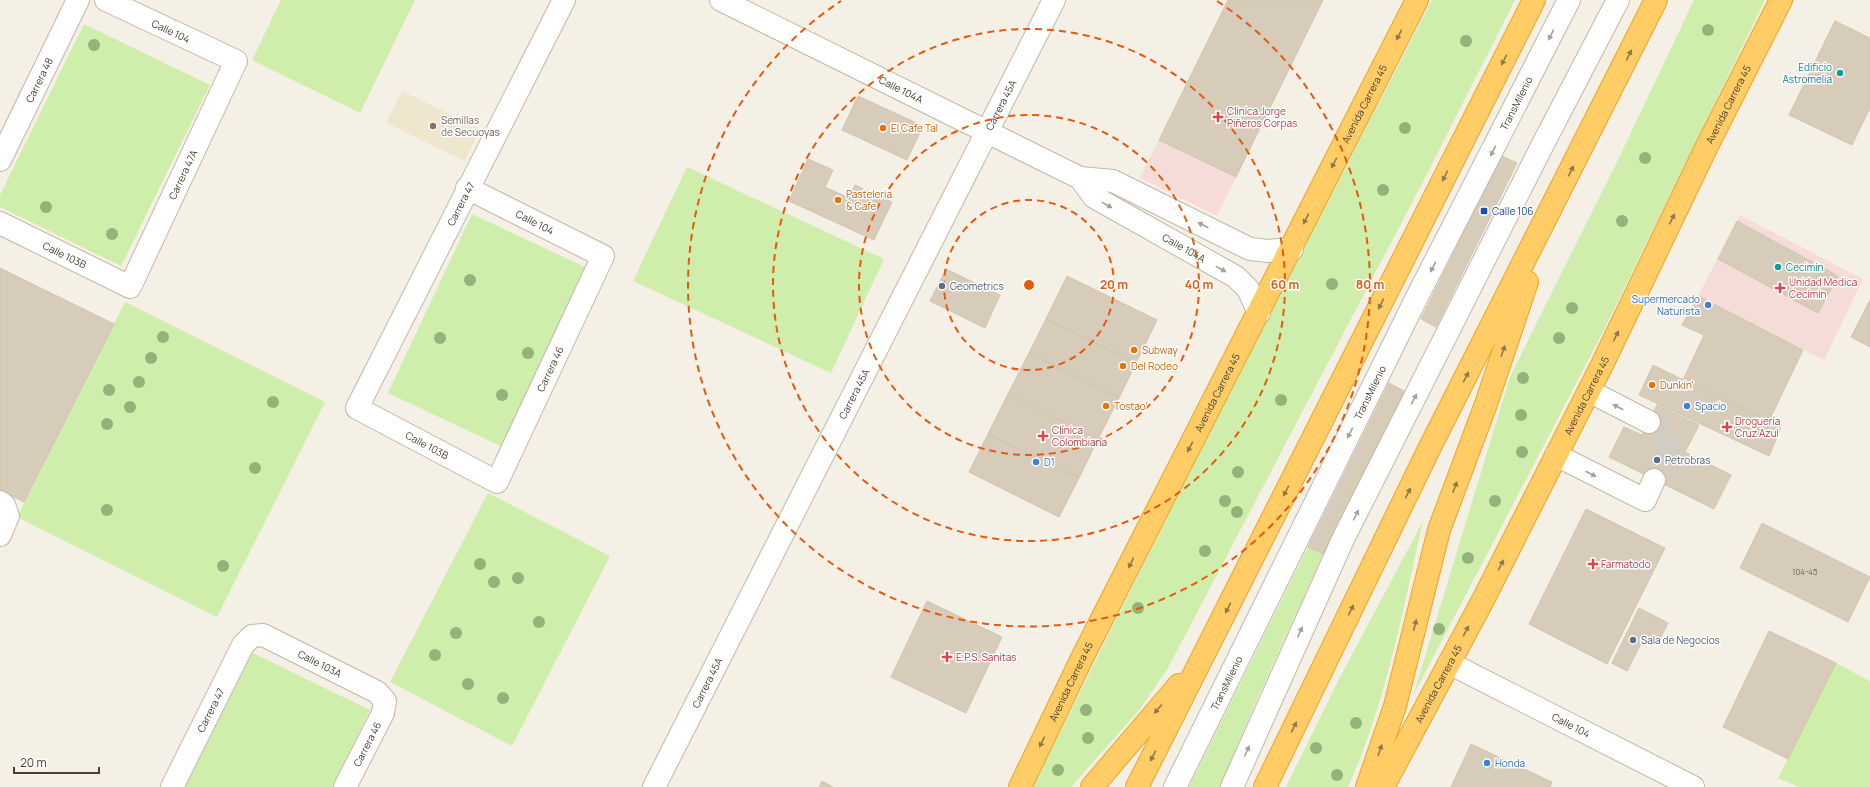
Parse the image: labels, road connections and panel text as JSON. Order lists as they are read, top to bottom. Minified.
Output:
{"streets":{"highway":["Avenida Carrera 45"],"street":["Calle 104","Carrera 48","Calle 104A","TransMilenio","Carrera 45A","Carrera 47A","Carrera 47","Calle 103B","Carrera 46","Calle 103A"]},"crossings":[["Calle 104","Avenida Carrera 45"],["Calle 104","Carrera 47A"],["Calle 104","Carrera 47"],["Calle 104","Carrera 46"],["Calle 104A","Avenida Carrera 45"],["Calle 104A","Carrera 45A"],["Carrera 47A","Calle 103B"],["Carrera 47","Calle 103B"],["Carrera 47","Calle 103A"],["Calle 103B","Carrera 46"],["Carrera 46","Calle 103A"]],"places":{"other":["Edificio Astromelia","Semillas de Secuoyas","El Cafe Tal","Pasteleria & Cafe","Cecimin","Geometrics","Supermercado Naturista","Subway","Del Rodeo","Dunkin'","Tostao’","Spacio","Petrobras","D1","Sala de Negocios","Honda"],"health":["Clinica Jorge Piñeros Corpas","Unidad Medica Cecimin","Droguería Cruz Azul","Clínica Colombiana","Farmatodo","E.P.S. Sanitas"],"transit":["Calle 106"]},"house_numbers":["104-45"],"scale_bar":"20 m","rings":["20 m","40 m","60 m","80 m"]}
